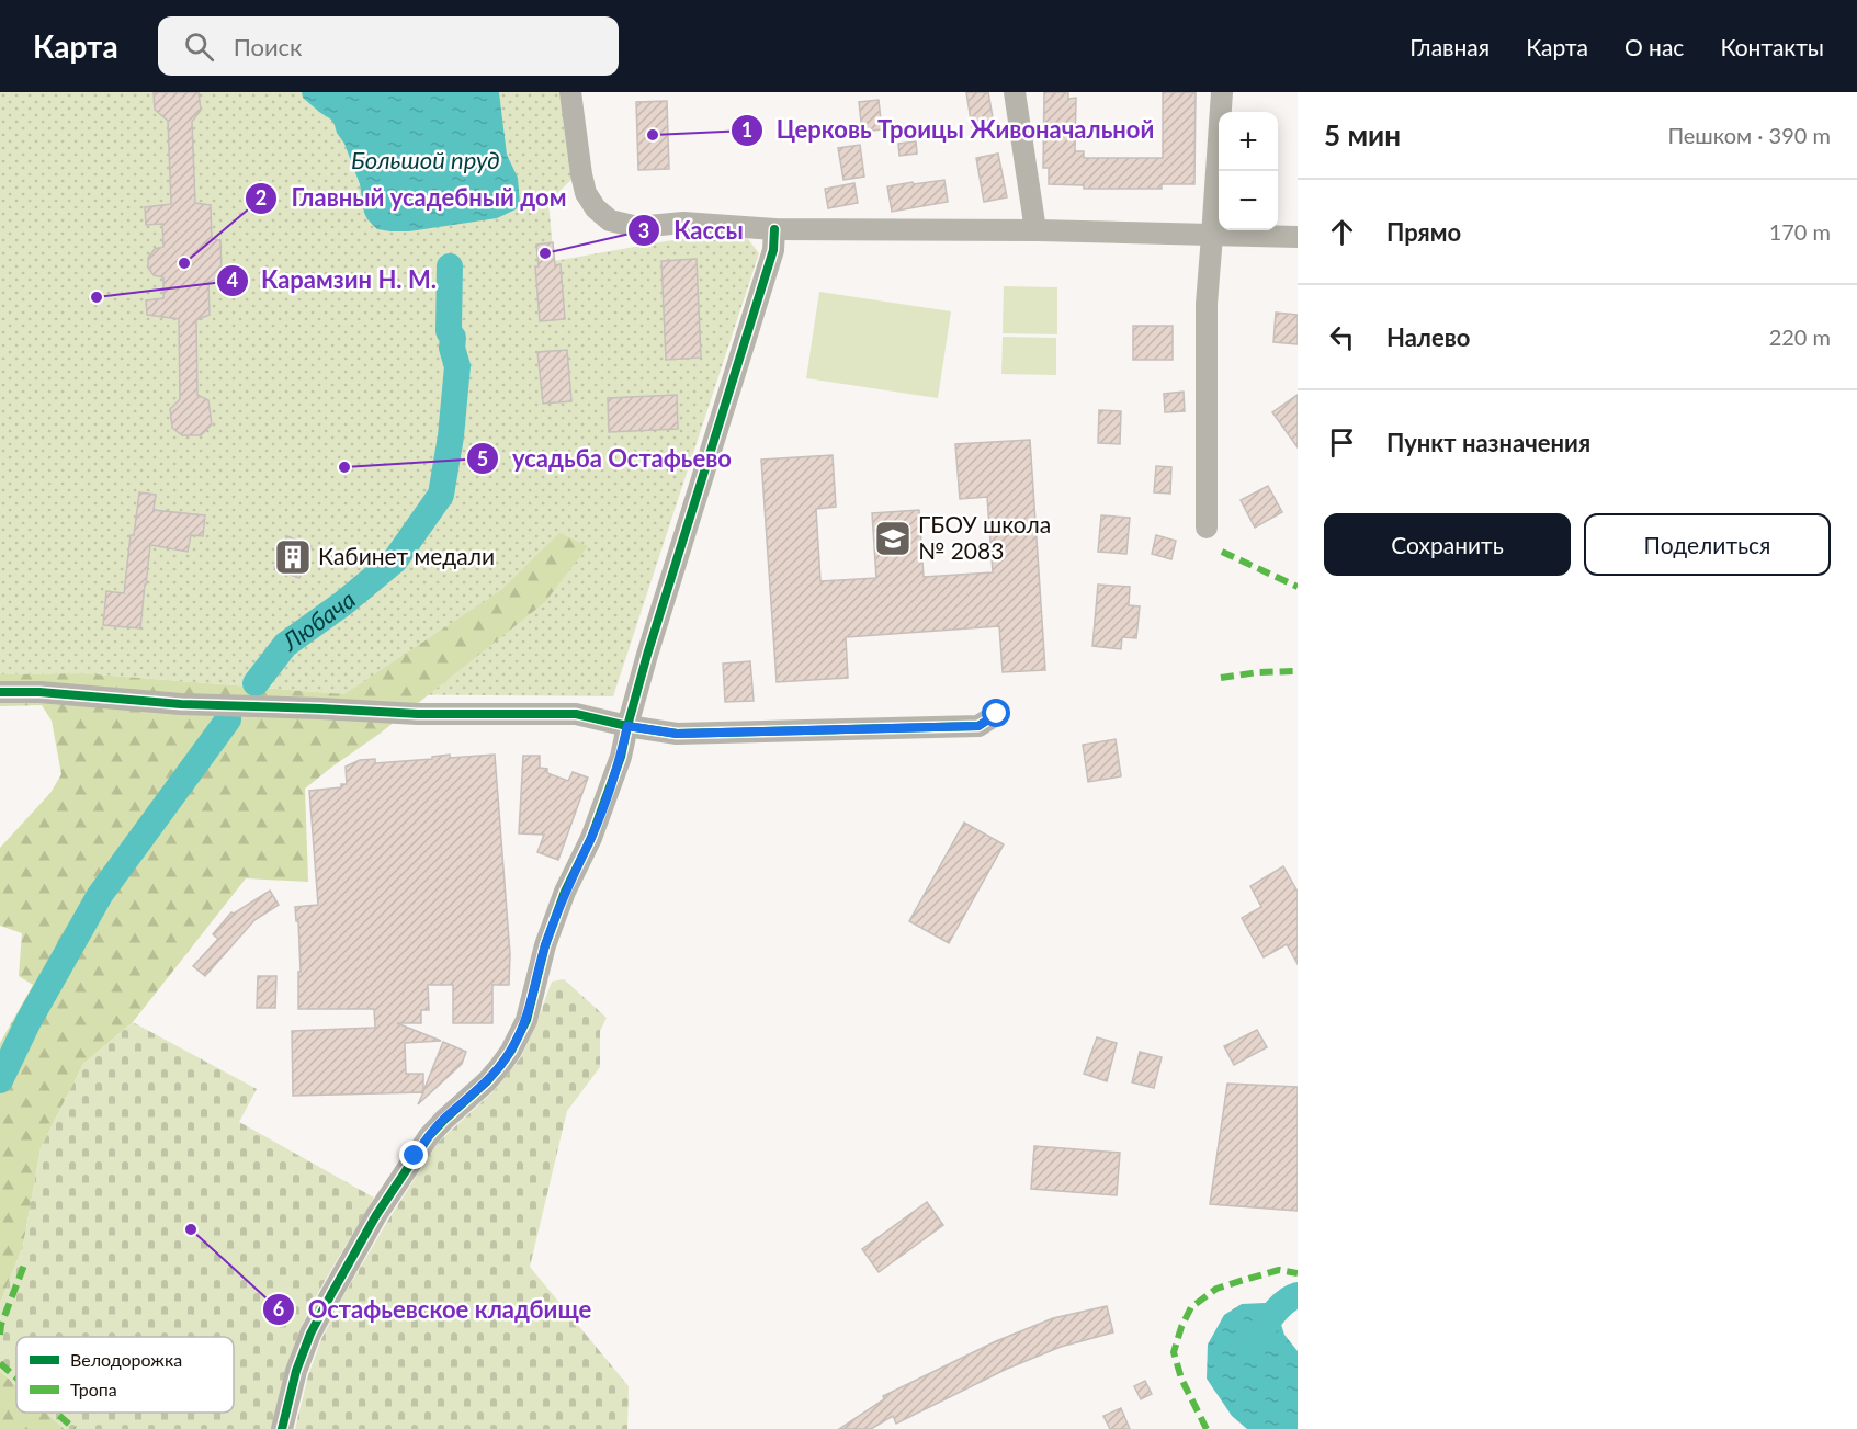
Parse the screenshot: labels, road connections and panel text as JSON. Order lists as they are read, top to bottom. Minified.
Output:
{"water":["Большой пруд","Любача"],"places":{"other":["Церковь Троицы Живоначальной","Кассы","Главный усадебный дом","Карамзин Н. М.","усадьба Остафьево","Остафьевское кладбище"],"school or university":["ГБОУ школа № 2083"],"building":["Кабинет медали"]},"legend":["Велодорожка","Тропа"],"page":{"header":"Карта","search":"Поиск","nav":["Главная","Карта","О нас","Контакты"],"heading":["5 мин","Пешком · 390 m"],"map_buttons":["+","−"],"list":[["Прямо","170 m"],["Налево","220 m"],"Пункт назначения"],"buttons":["Сохранить","Поделиться"]}}
